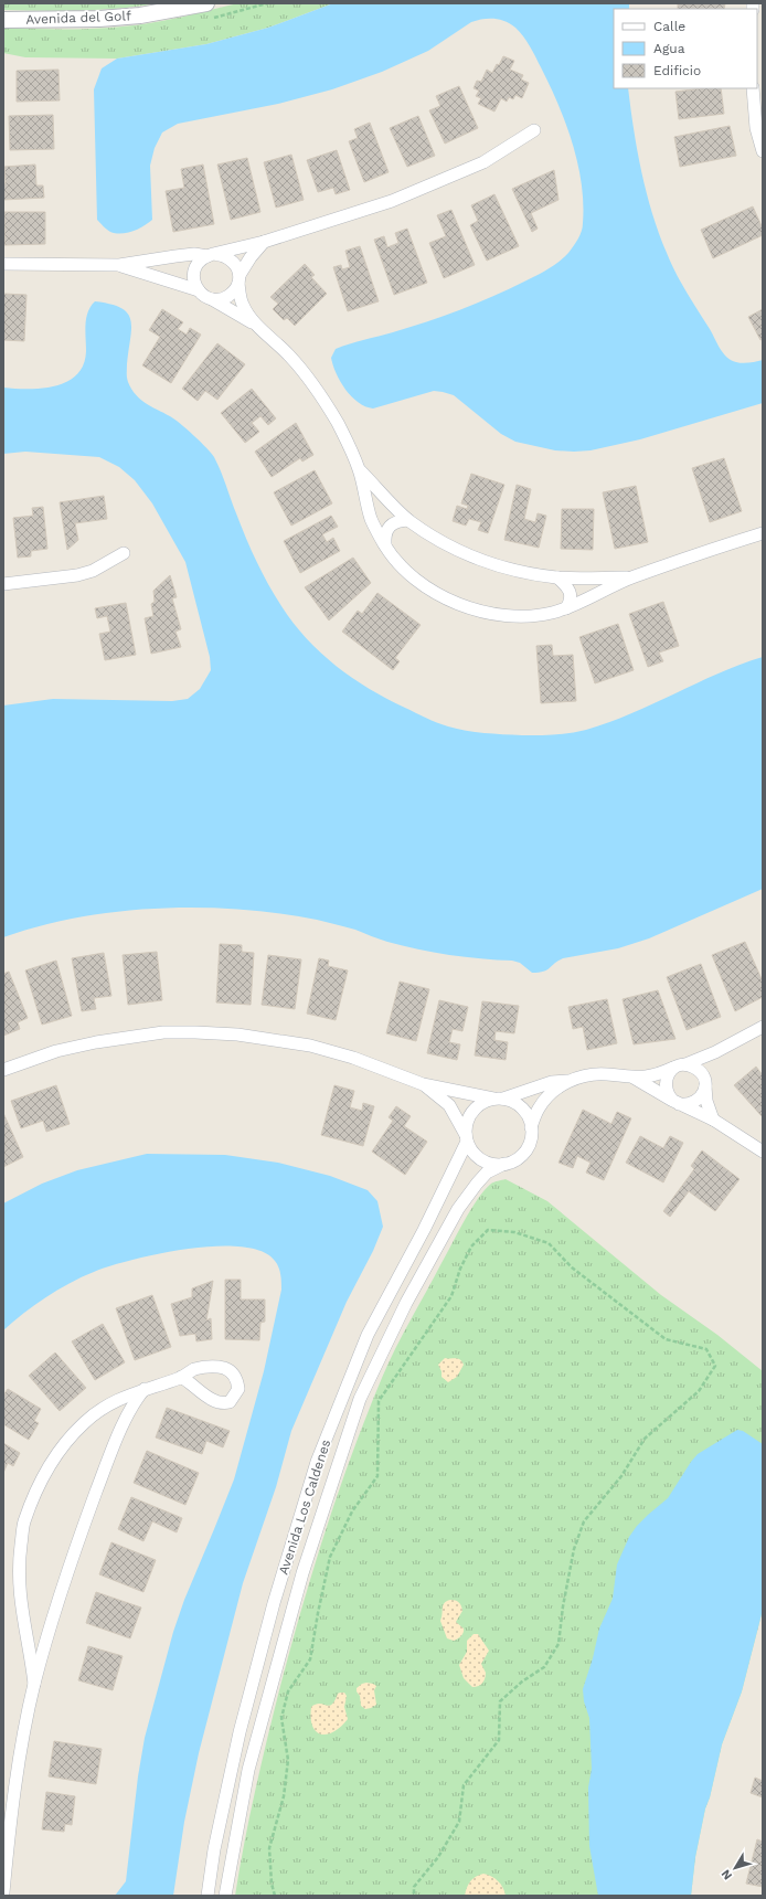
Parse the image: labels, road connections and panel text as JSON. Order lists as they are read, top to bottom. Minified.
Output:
{"streets":{"street":["Avenida del Golf","Avenida Los Caldenes"]},"legend":["Calle","Agua","Edificio"],"north":"bottom left"}
